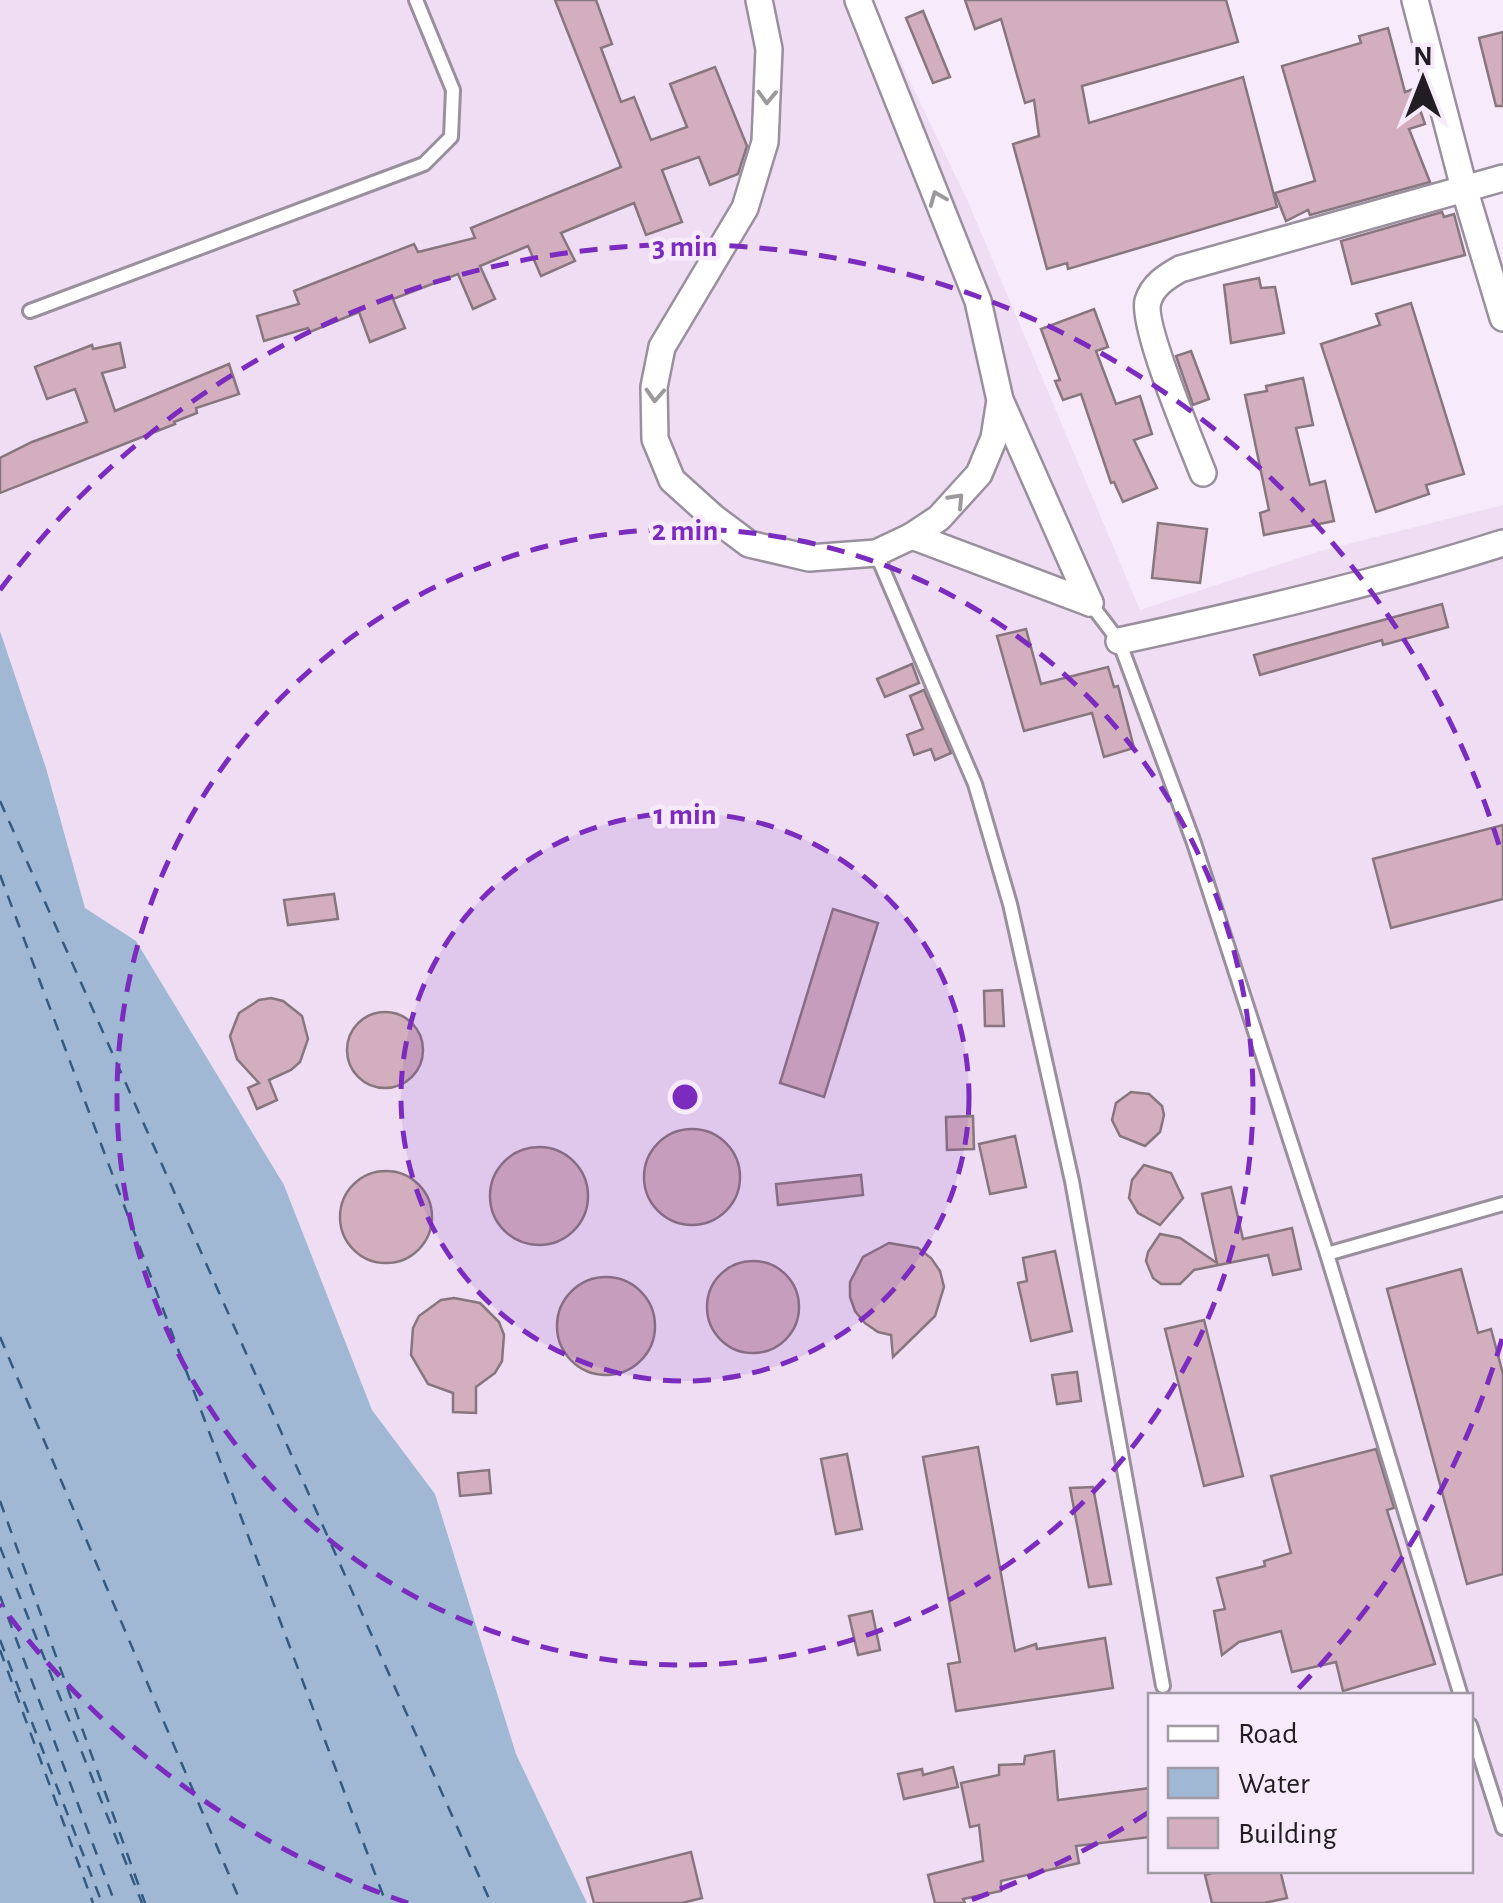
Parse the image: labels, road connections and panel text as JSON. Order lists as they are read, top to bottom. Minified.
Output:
{"legend":["Road","Water","Building"],"north":"top","rings":["3 min","2 min","1 min"]}
